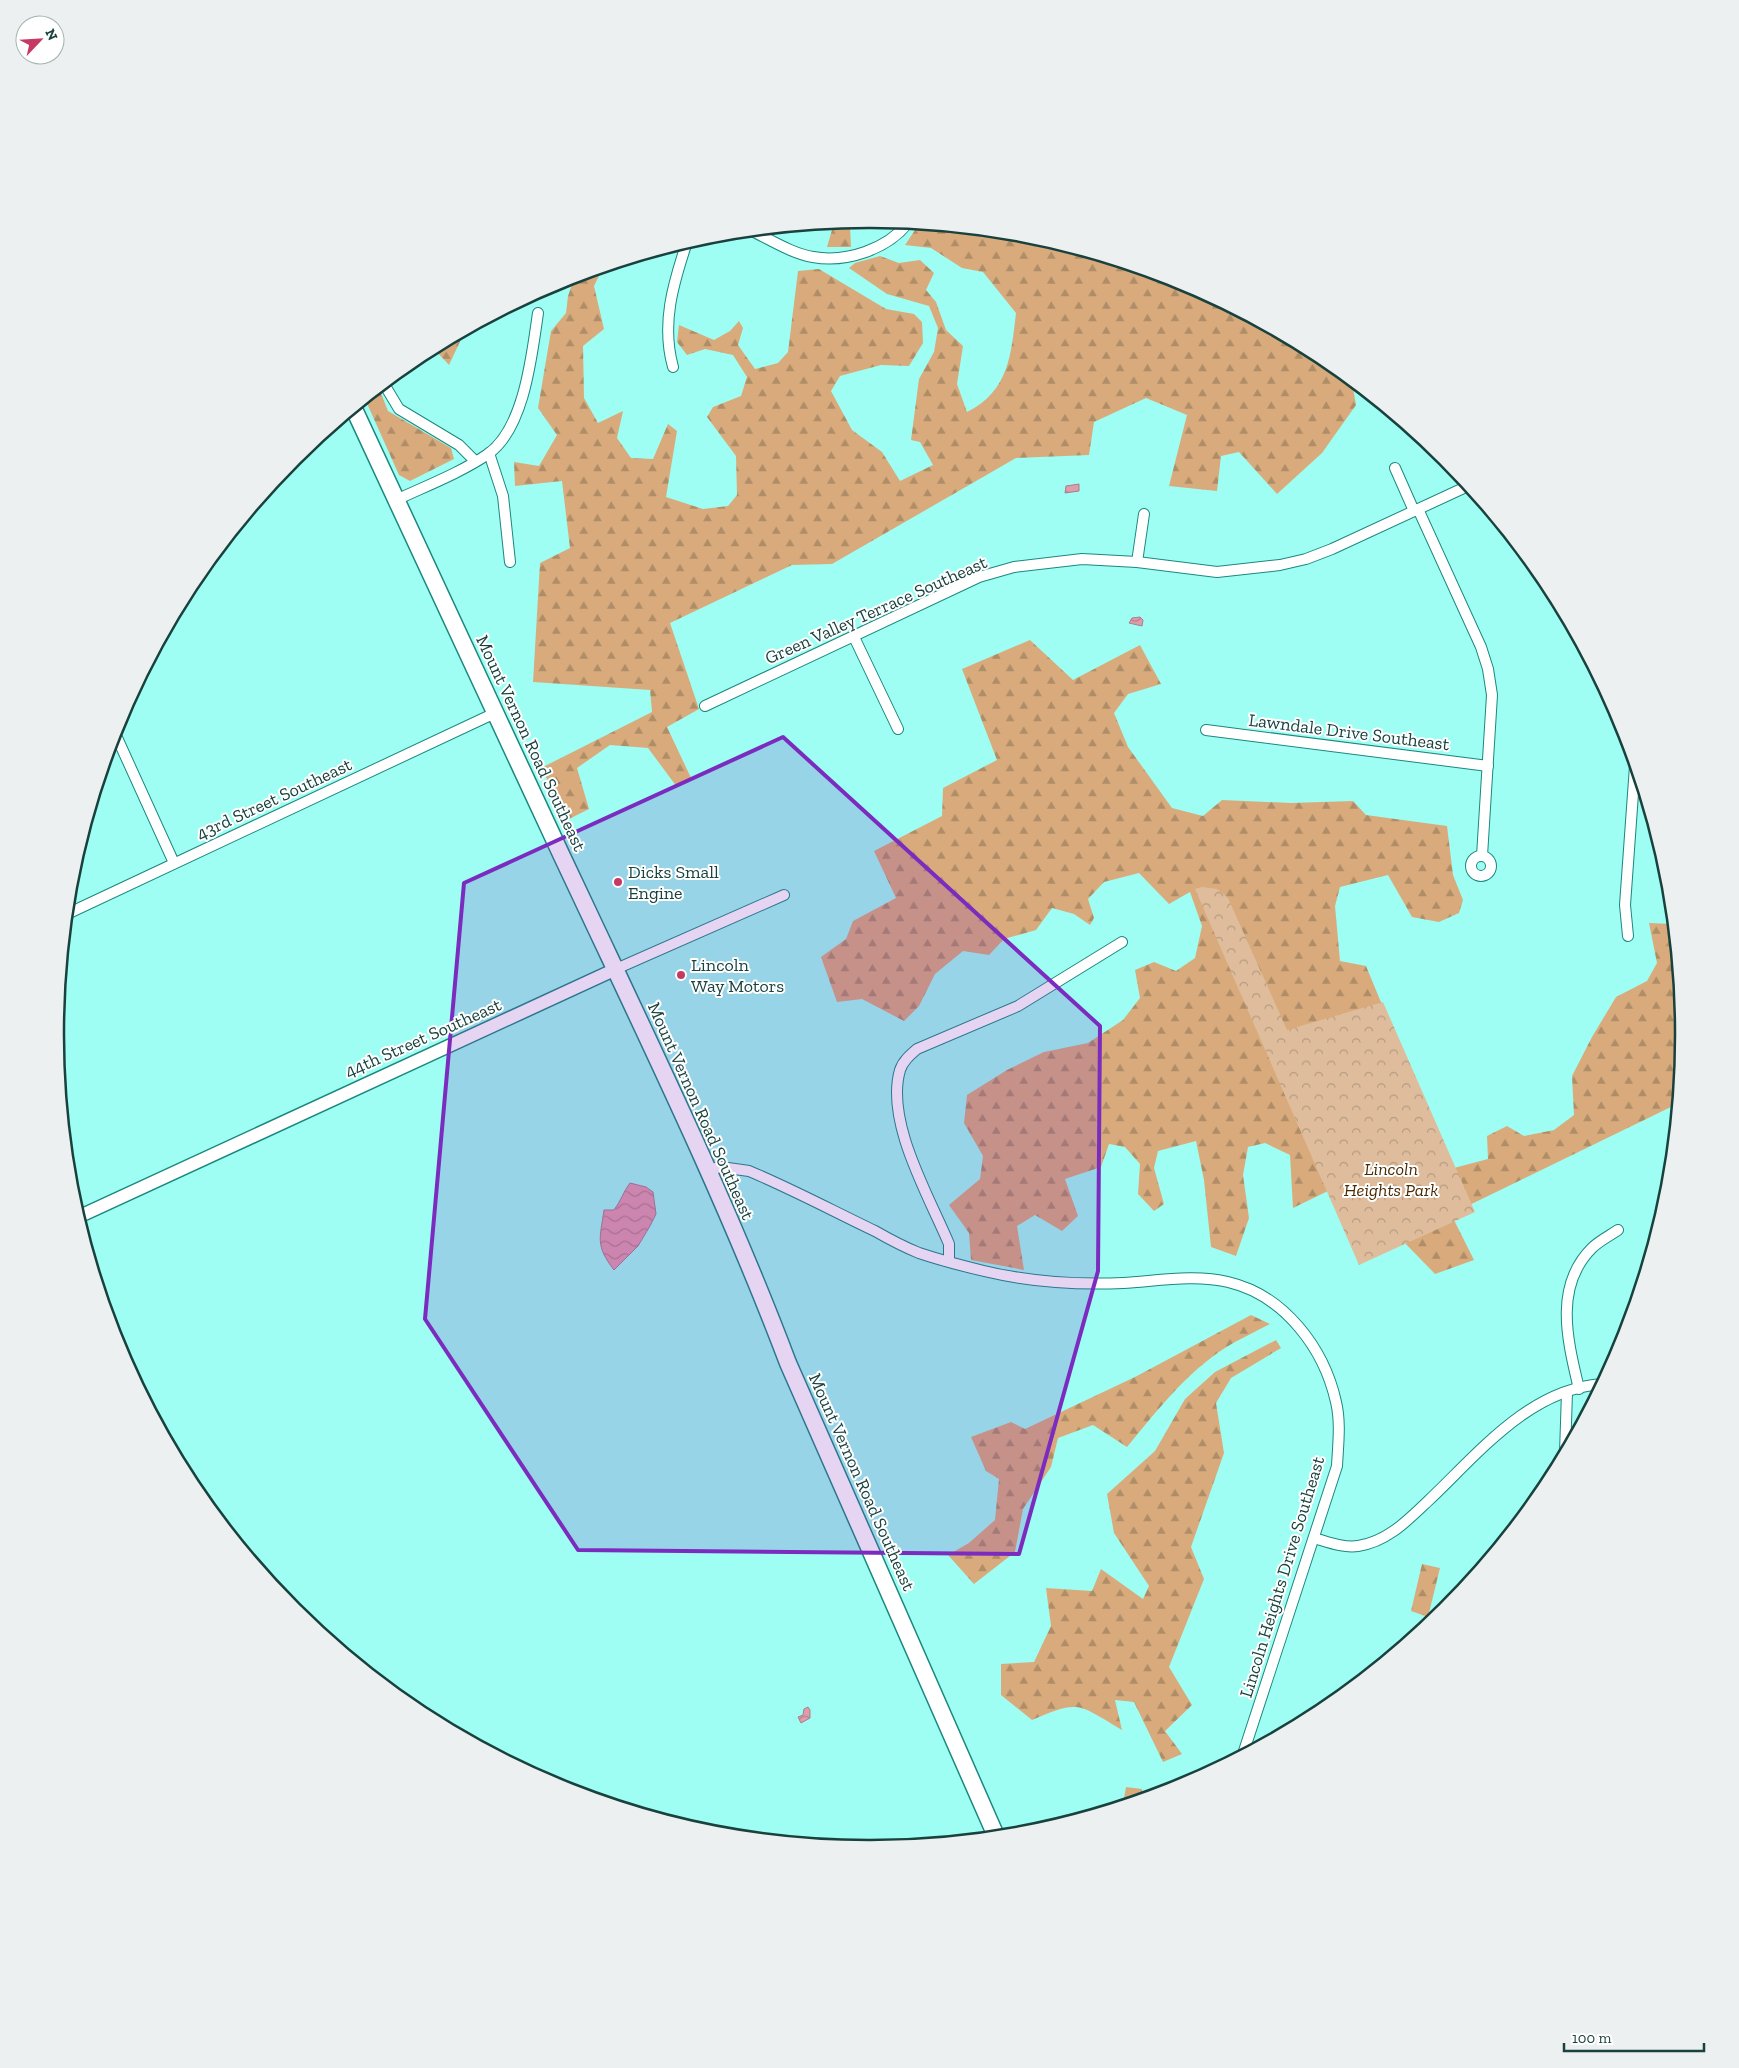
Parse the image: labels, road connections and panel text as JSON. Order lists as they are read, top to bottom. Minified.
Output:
{"streets":{"main road":["Mount Vernon Road Southeast"],"street":["Green Valley Terrace Southeast","Lawndale Drive Southeast","43rd Street Southeast","44th Street Southeast","Lincoln Heights Drive Southeast"]},"crossings":[["Mount Vernon Road Southeast","43rd Street Southeast"],["Mount Vernon Road Southeast","44th Street Southeast"],["Mount Vernon Road Southeast","Lincoln Heights Drive Southeast"]],"parks":["Lincoln Heights Park"],"places":["Dicks Small Engine","Lincoln Way Motors"],"scale_bar":"100 m","north":"top right"}
